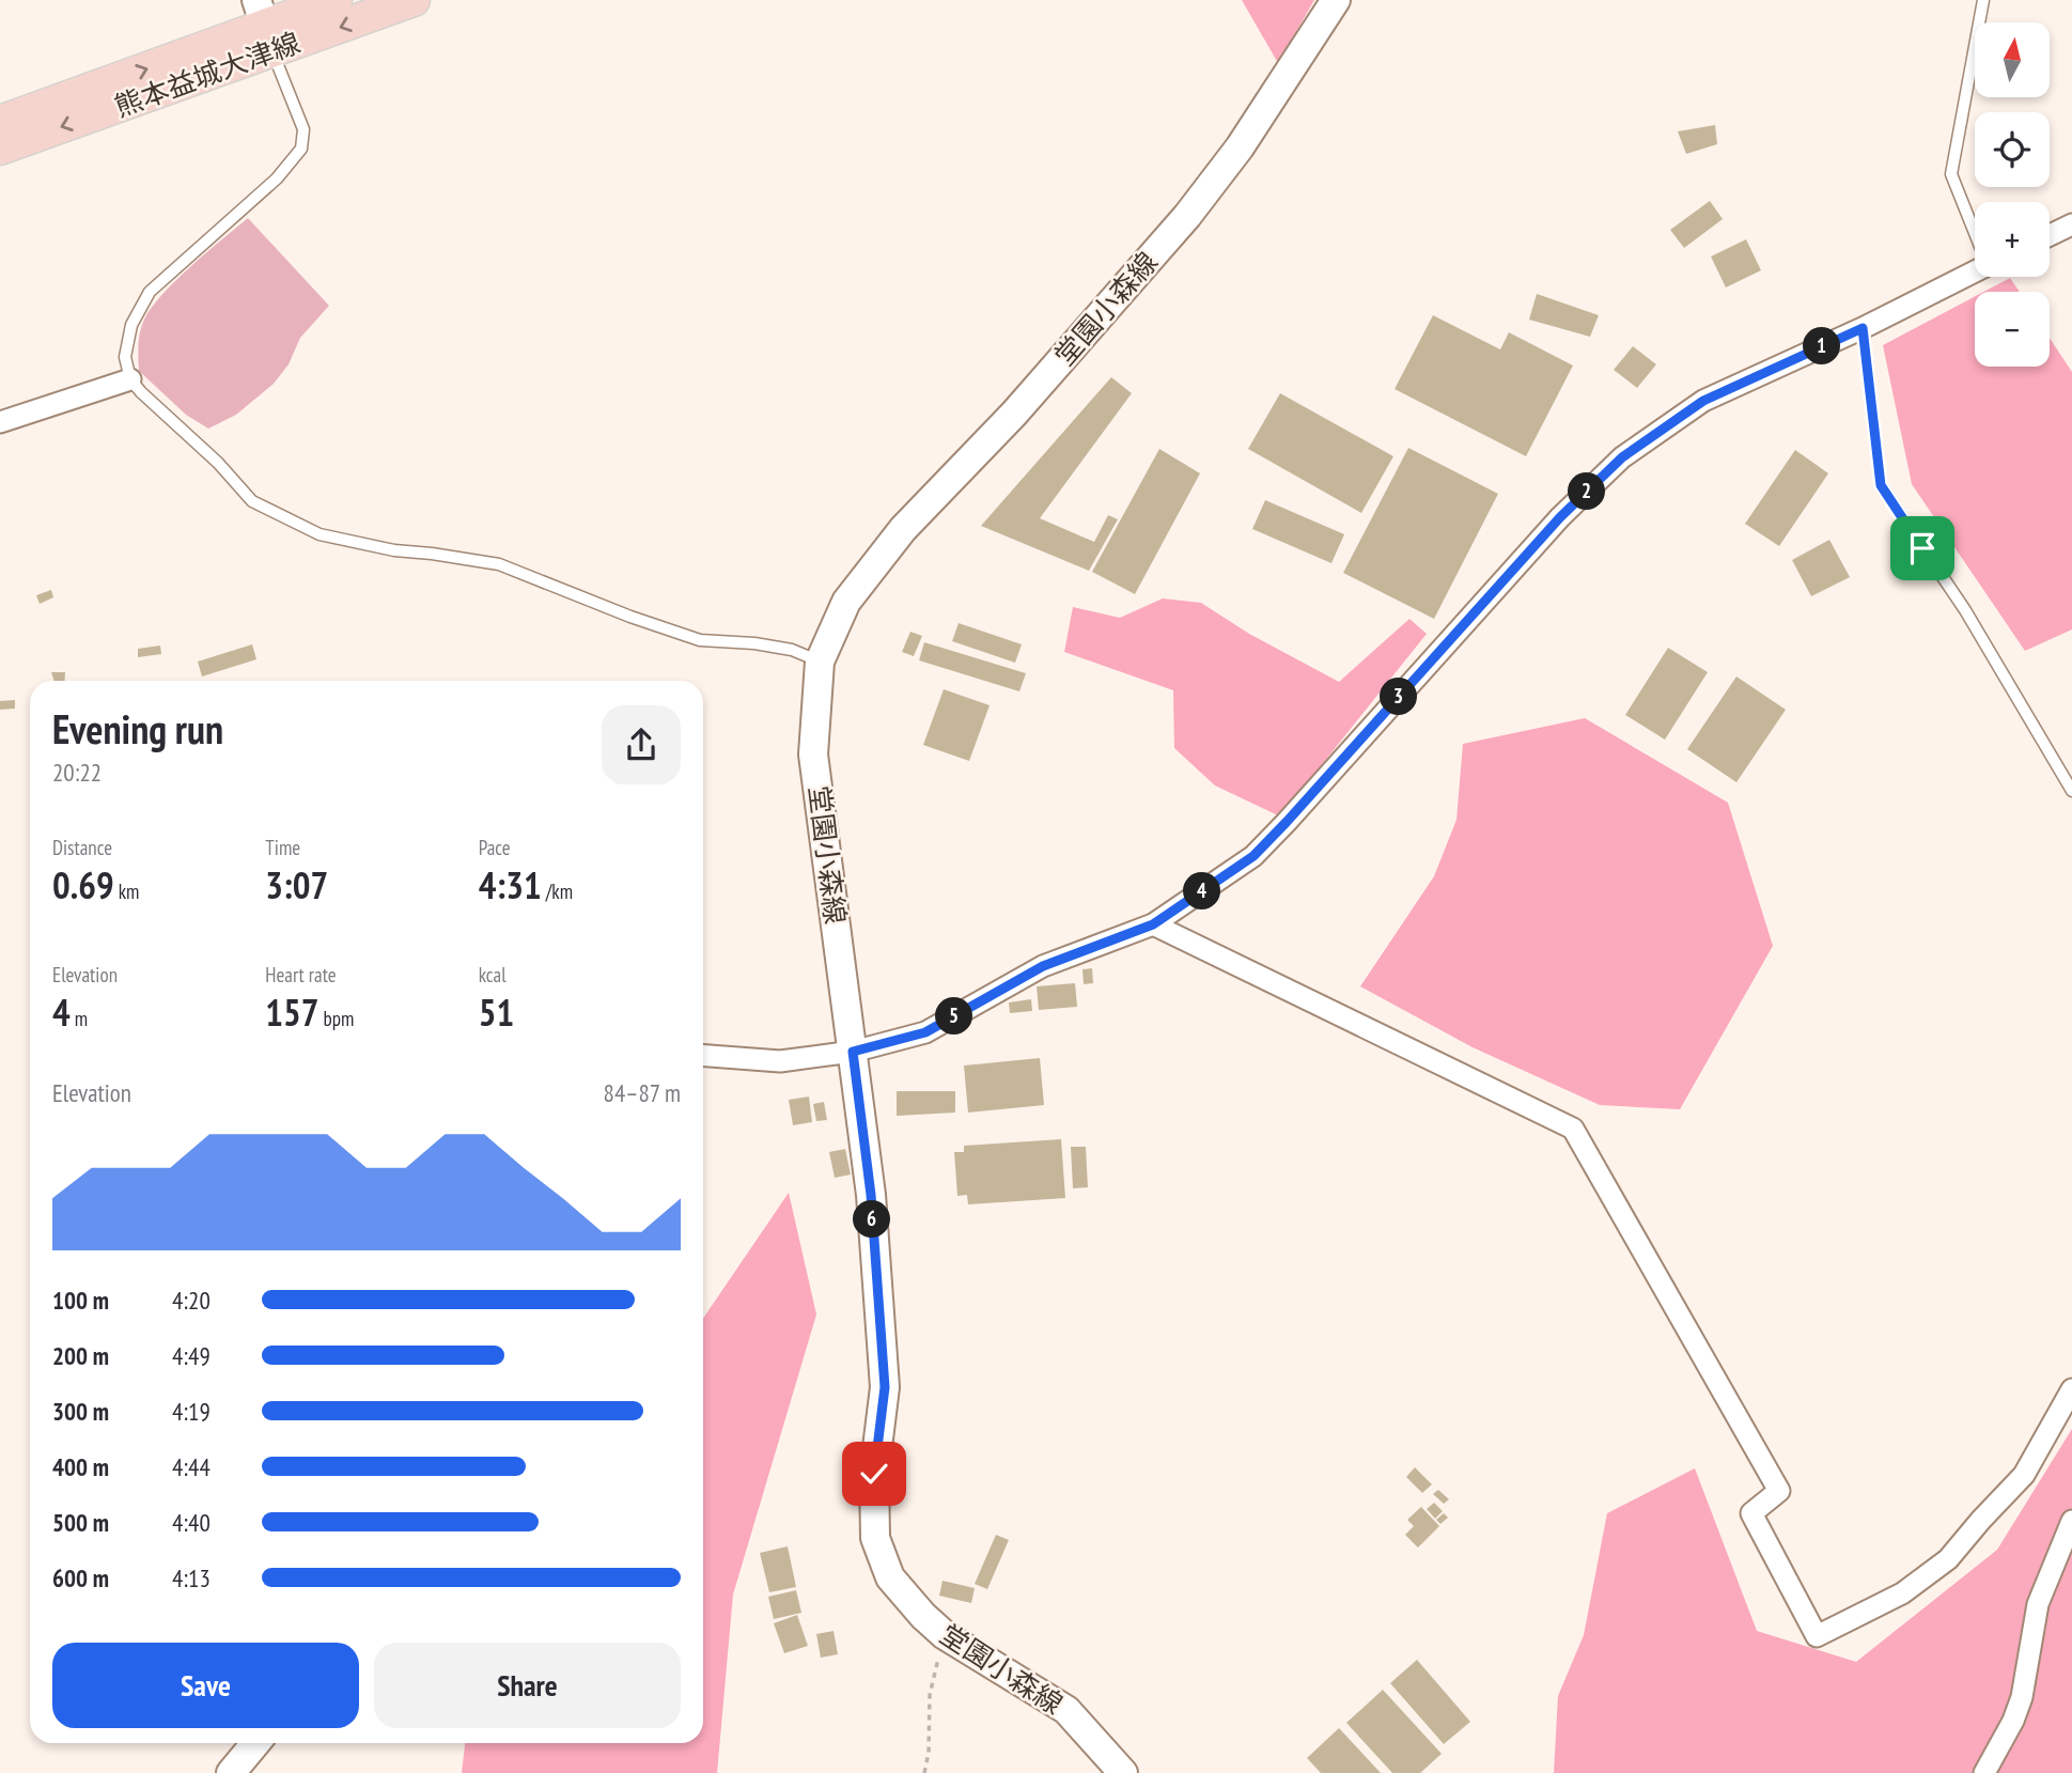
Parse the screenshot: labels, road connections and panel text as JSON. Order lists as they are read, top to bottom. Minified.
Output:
{"streets":{"main road":["熊本益城大津線","堂園小森線"]},"north":"top","page":{"map_buttons":["+","−"],"pins":["1","2","3","4","5","6"],"heading":["Evening run","20:22"],"stats":[["Distance","0.69 km"],["Time","3:07"],["Pace","4:31 /km"],["Elevation","4 m"],["Heart rate","157 bpm"],["kcal","51"]],"chart":["Elevation","84–87 m"],"list":[{"name":"100 m","note":"4:20"},{"name":"200 m","note":"4:49"},{"name":"300 m","note":"4:19"},{"name":"400 m","note":"4:44"},{"name":"500 m","note":"4:40"},{"name":"600 m","note":"4:13"}],"buttons":["Save","Share"]}}
